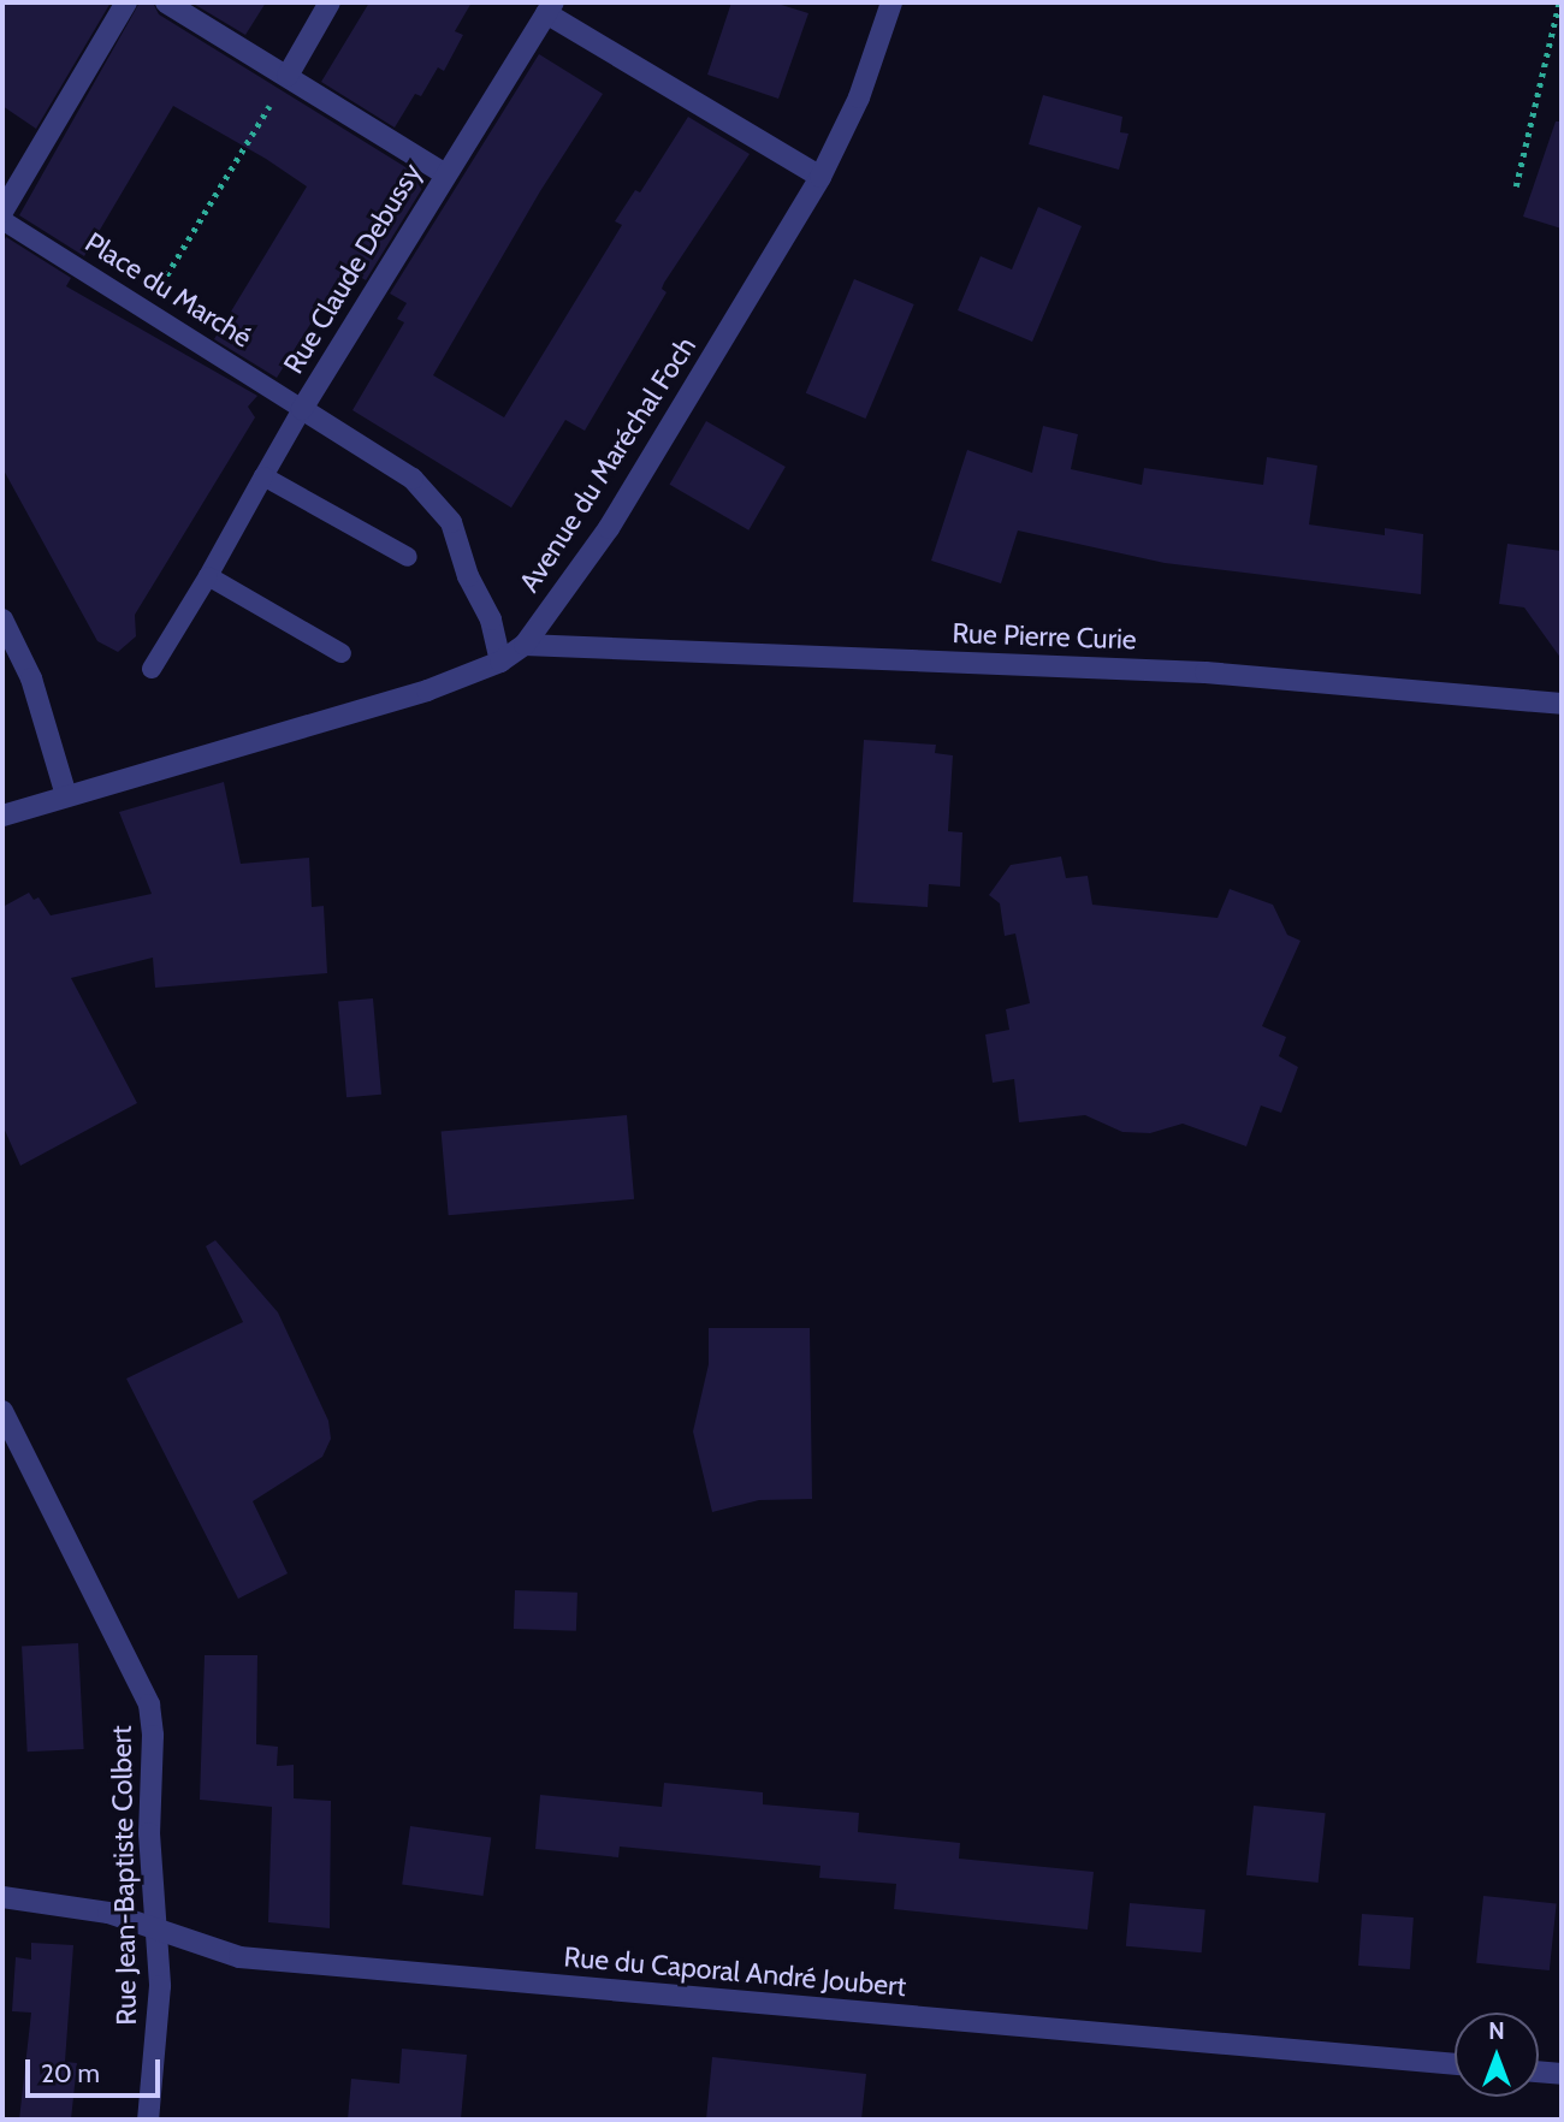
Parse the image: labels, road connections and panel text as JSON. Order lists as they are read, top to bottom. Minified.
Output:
{"streets":{"street":["Rue Claude Debussy","Avenue du Maréchal Foch","Rue Pierre Curie","Rue Jean-Baptiste Colbert","Rue du Caporal André Joubert"],"lane":["Place du Marché"]},"crossings":[["Rue Claude Debussy","Place du Marché"],["Rue Claude Debussy","Avenue du Maréchal Foch"],["Avenue du Maréchal Foch","Rue Pierre Curie"],["Rue Jean-Baptiste Colbert","Rue du Caporal André Joubert"]],"scale_bar":"20 m","north":"top"}
